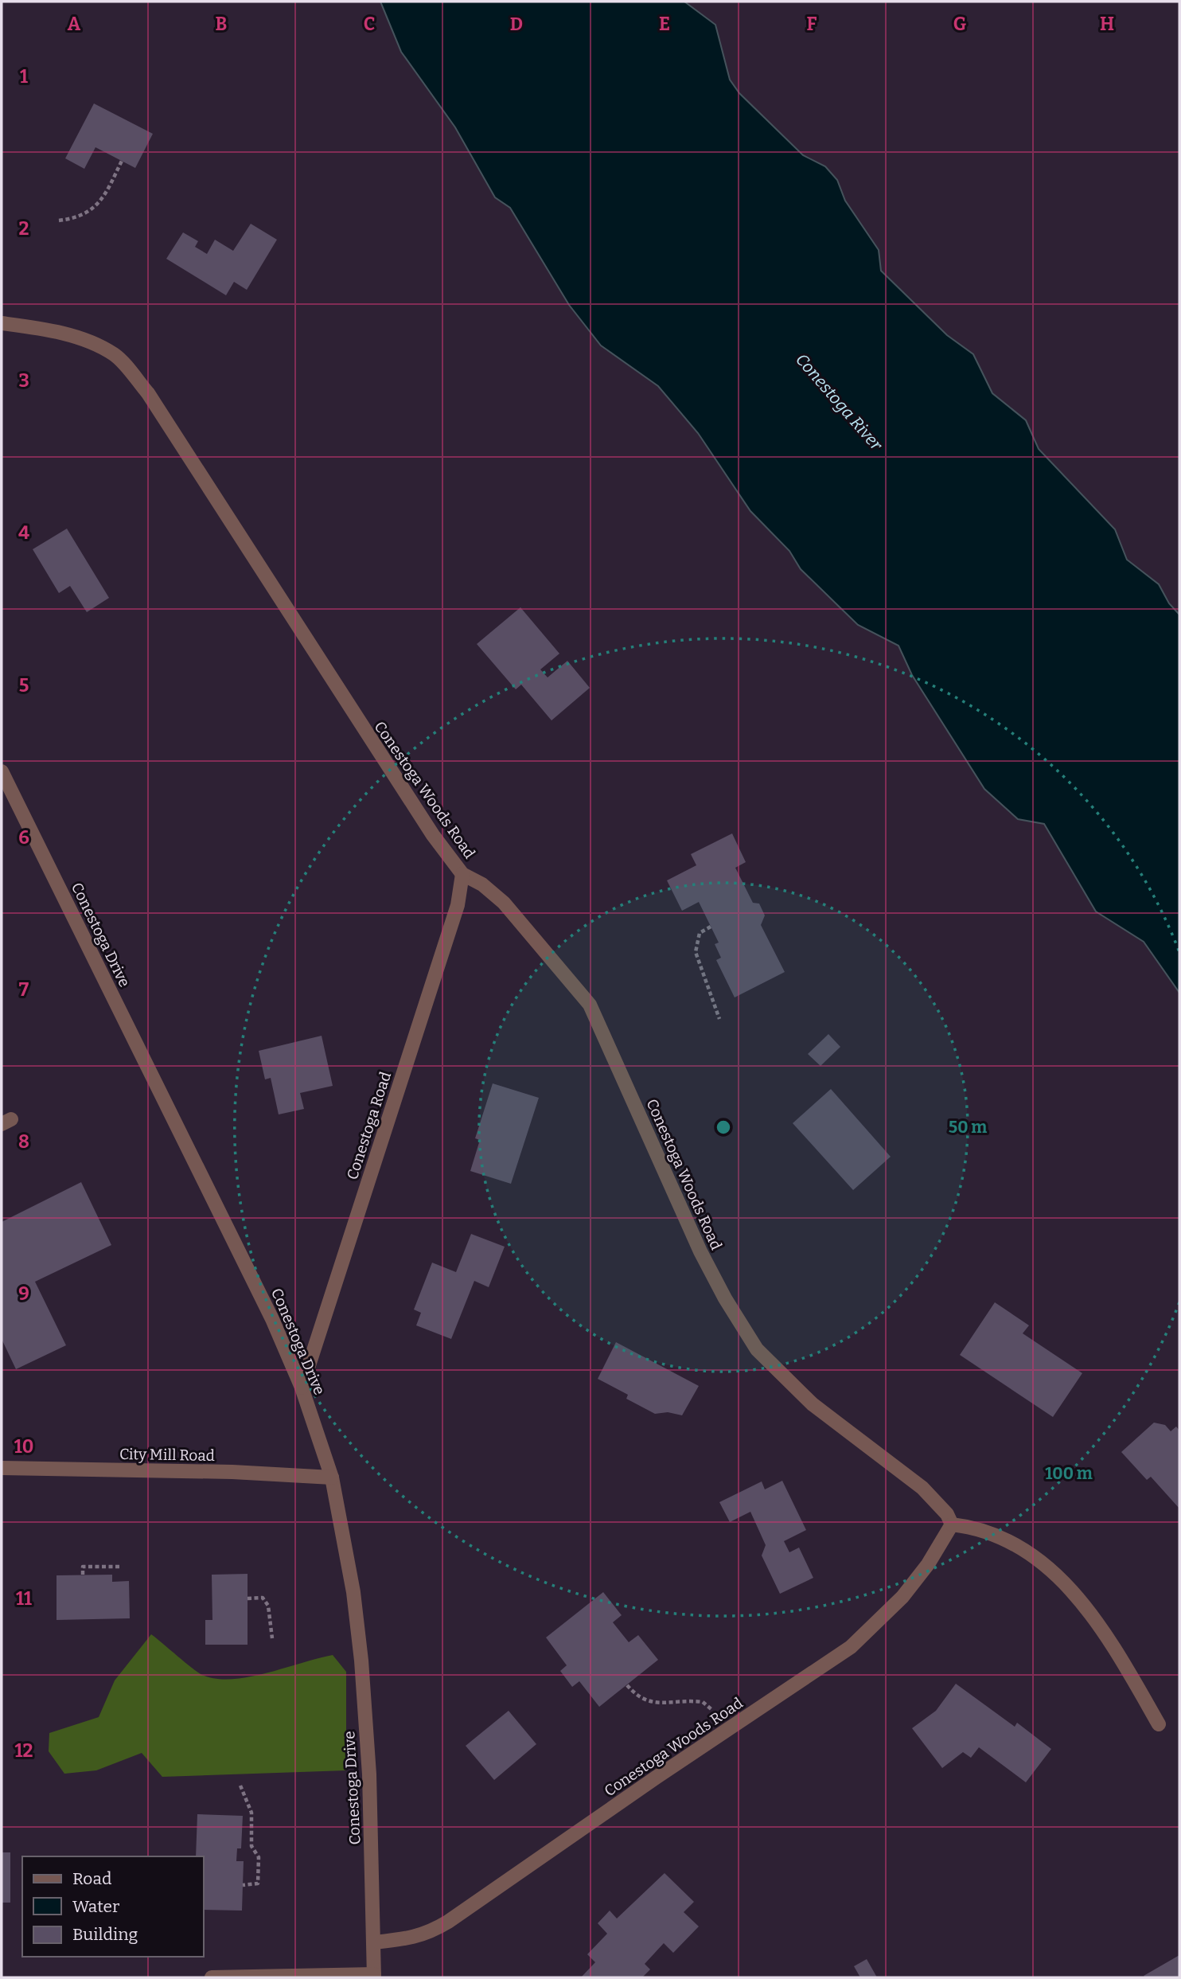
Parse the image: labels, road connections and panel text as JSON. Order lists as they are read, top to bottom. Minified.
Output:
{"streets":{"street":["Conestoga Woods Road","Conestoga Drive","Conestoga Road","City Mill Road"]},"crossings":[["Conestoga Woods Road","Conestoga Drive"],["Conestoga Woods Road","Conestoga Road"],["Conestoga Drive","Conestoga Road"],["Conestoga Drive","City Mill Road"]],"water":["Conestoga River"],"legend":["Road","Water","Building"],"grid":{"columns":["A","B","C","D","E","F","G","H"],"rows":["1","2","3","4","5","6","7","8","9","10","11","12"]},"rings":["50 m","100 m"]}
